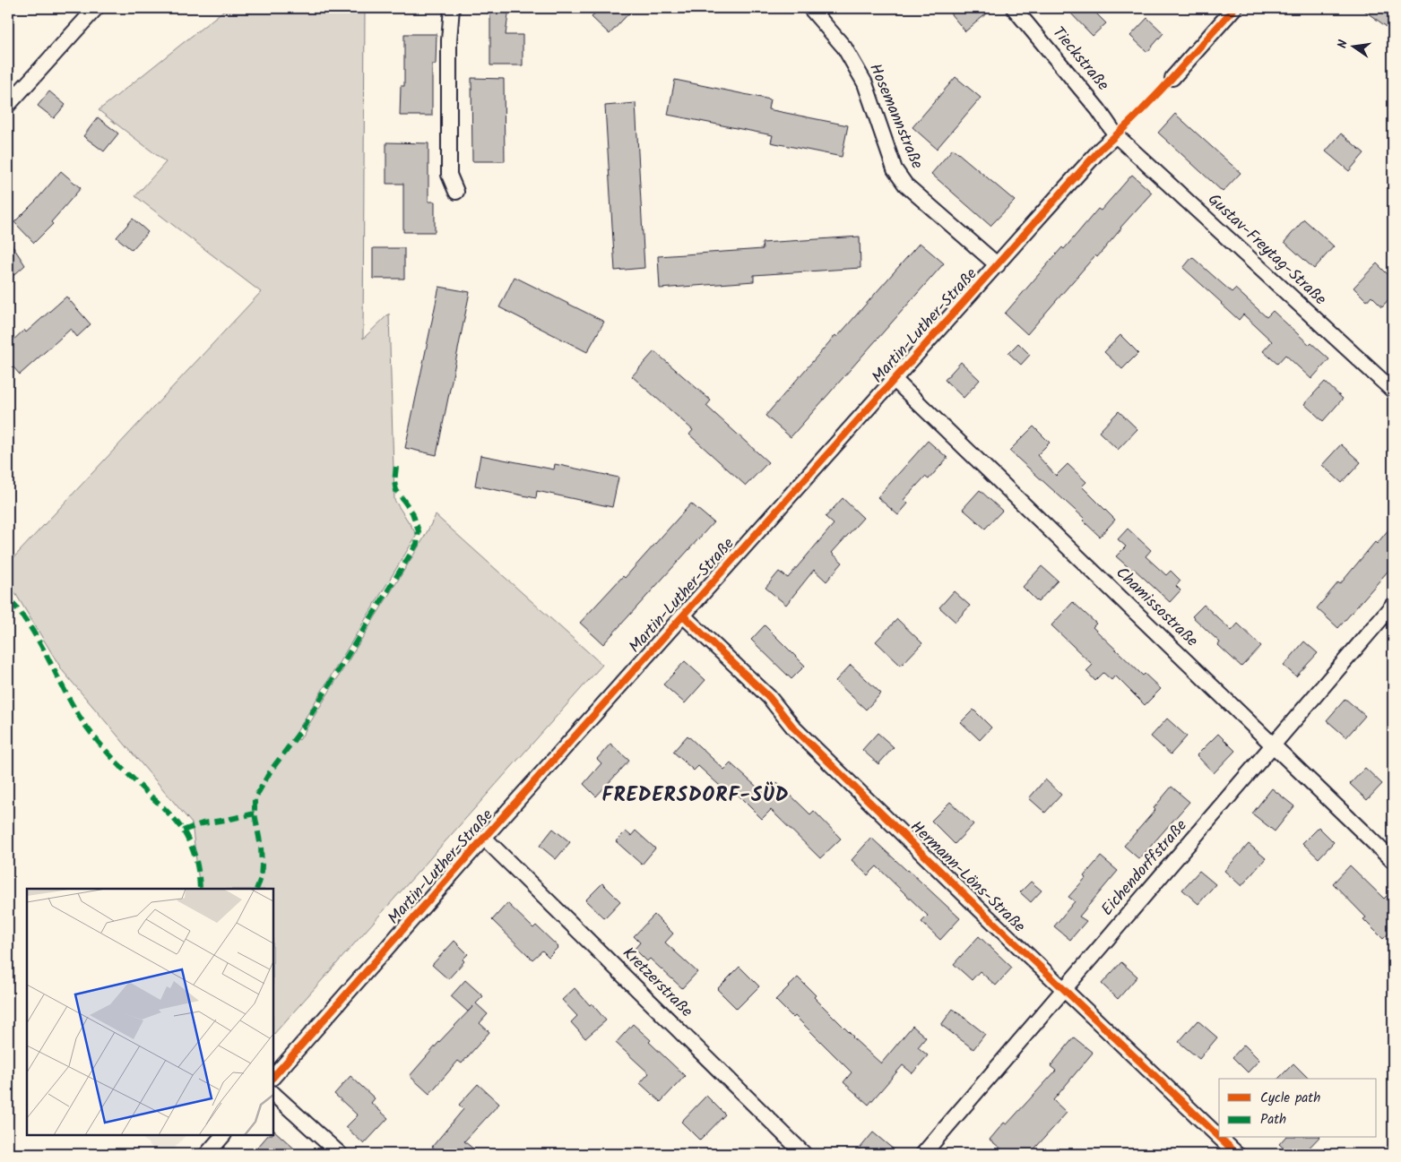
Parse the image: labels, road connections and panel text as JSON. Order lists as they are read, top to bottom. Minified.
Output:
{"streets":{"street":["Tieckstraße","Hosemannstraße","Gustav-Freytag-Straße","Martin-Luther-Straße","Chamissostraße","Eichendorffstraße","Hermann-Löns-Straße","Kretzerstraße"]},"crossings":[["Tieckstraße","Gustav-Freytag-Straße"],["Tieckstraße","Martin-Luther-Straße"],["Hosemannstraße","Martin-Luther-Straße"],["Gustav-Freytag-Straße","Martin-Luther-Straße"],["Martin-Luther-Straße","Chamissostraße"],["Martin-Luther-Straße","Hermann-Löns-Straße"],["Martin-Luther-Straße","Kretzerstraße"],["Chamissostraße","Eichendorffstraße"],["Eichendorffstraße","Hermann-Löns-Straße"]],"districts":["FREDERSDORF-SÜD"],"legend":["Cycle path","Path"],"north":"left"}
